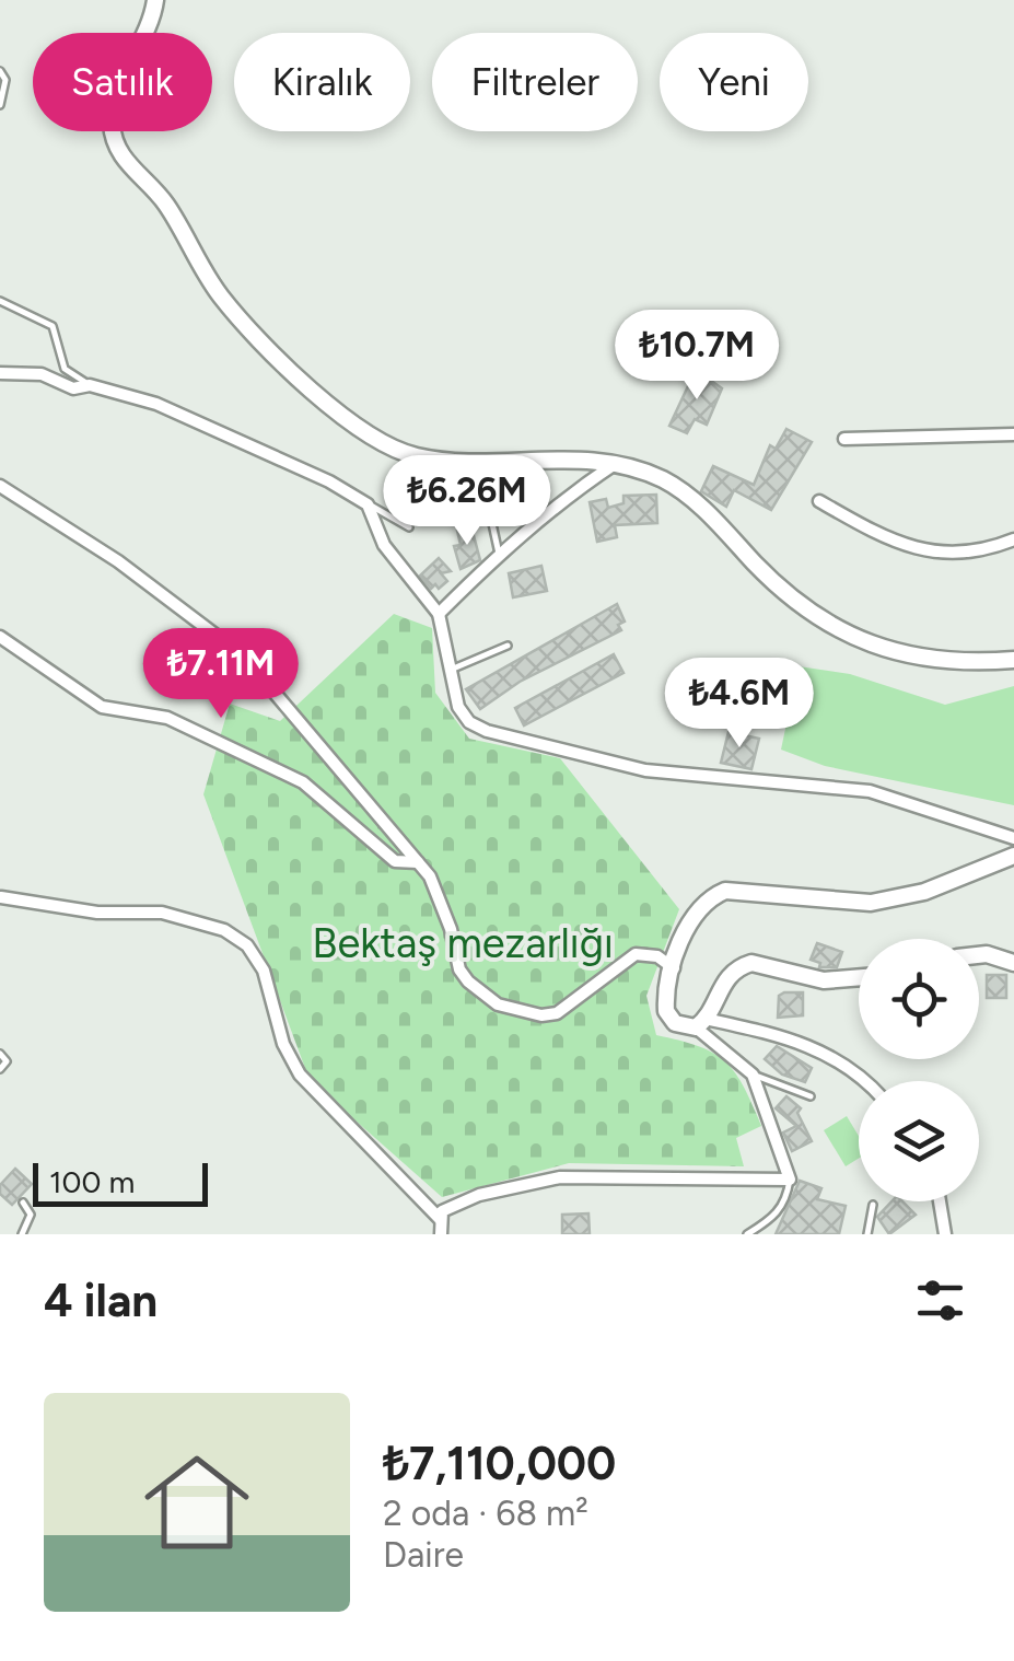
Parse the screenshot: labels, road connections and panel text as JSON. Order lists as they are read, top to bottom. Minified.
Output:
{"parks":["Bektaş mezarlığı"],"scale_bar":"100 m","page":{"chip":["Satılık","Kiralık","Filtreler","Yeni"],"price":["₺10.7M","₺6.26M","₺7.11M","₺4.6M"],"scale":"100 m","heading":"4 ilan","list":[{"name":"₺7,110,000","note":"2 oda · 68 m² · Daire"}]}}
